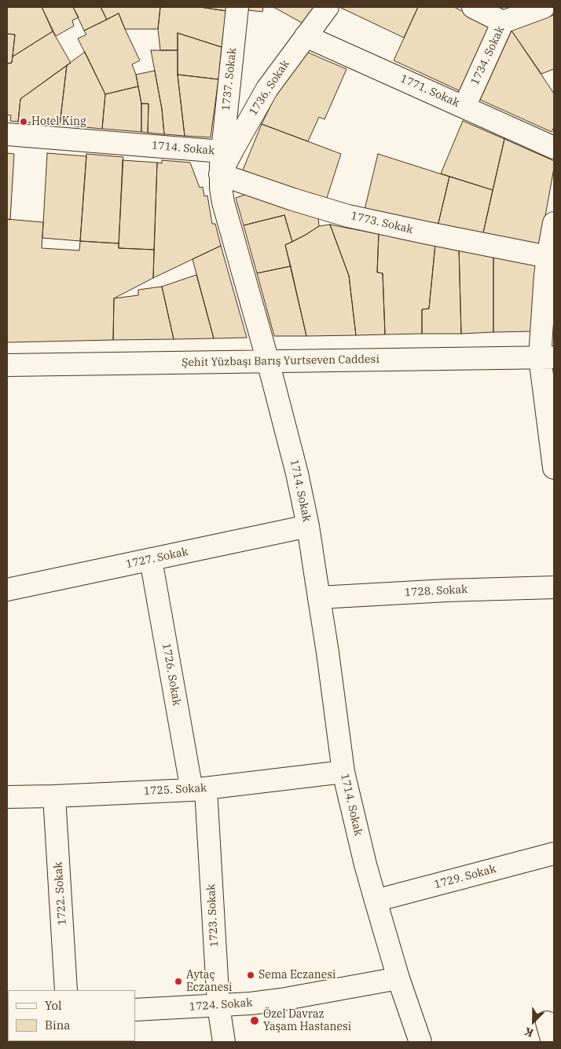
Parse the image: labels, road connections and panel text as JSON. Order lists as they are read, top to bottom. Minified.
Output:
{"streets":{"street":["1734. Sokak","1737. Sokak","1736. Sokak","1771. Sokak","1714. Sokak","1773. Sokak","Şehit Yüzbaşı Barış Yurtseven Caddesi","1727. Sokak","1728. Sokak","1726. Sokak","1725. Sokak","1729. Sokak","1722. Sokak","1723. Sokak","1724. Sokak"]},"crossings":[["1734. Sokak","1771. Sokak"],["1737. Sokak","1714. Sokak"],["1736. Sokak","1771. Sokak"],["1736. Sokak","1714. Sokak"],["1736. Sokak","1773. Sokak"],["1714. Sokak","1773. Sokak"],["1714. Sokak","Şehit Yüzbaşı Barış Yurtseven Caddesi"],["1714. Sokak","1727. Sokak"],["1714. Sokak","1728. Sokak"],["1714. Sokak","1725. Sokak"],["1714. Sokak","1729. Sokak"],["1714. Sokak","1724. Sokak"],["1727. Sokak","1726. Sokak"],["1726. Sokak","1725. Sokak"],["1726. Sokak","1723. Sokak"],["1725. Sokak","1722. Sokak"],["1725. Sokak","1723. Sokak"],["1723. Sokak","1724. Sokak"]],"places":["Hotel King","Sema Eczanesi","Aytaç Eczanesi","Özel Davraz Yaşam Hastanesi"],"legend":["Yol","Bina"],"north":"bottom left"}
